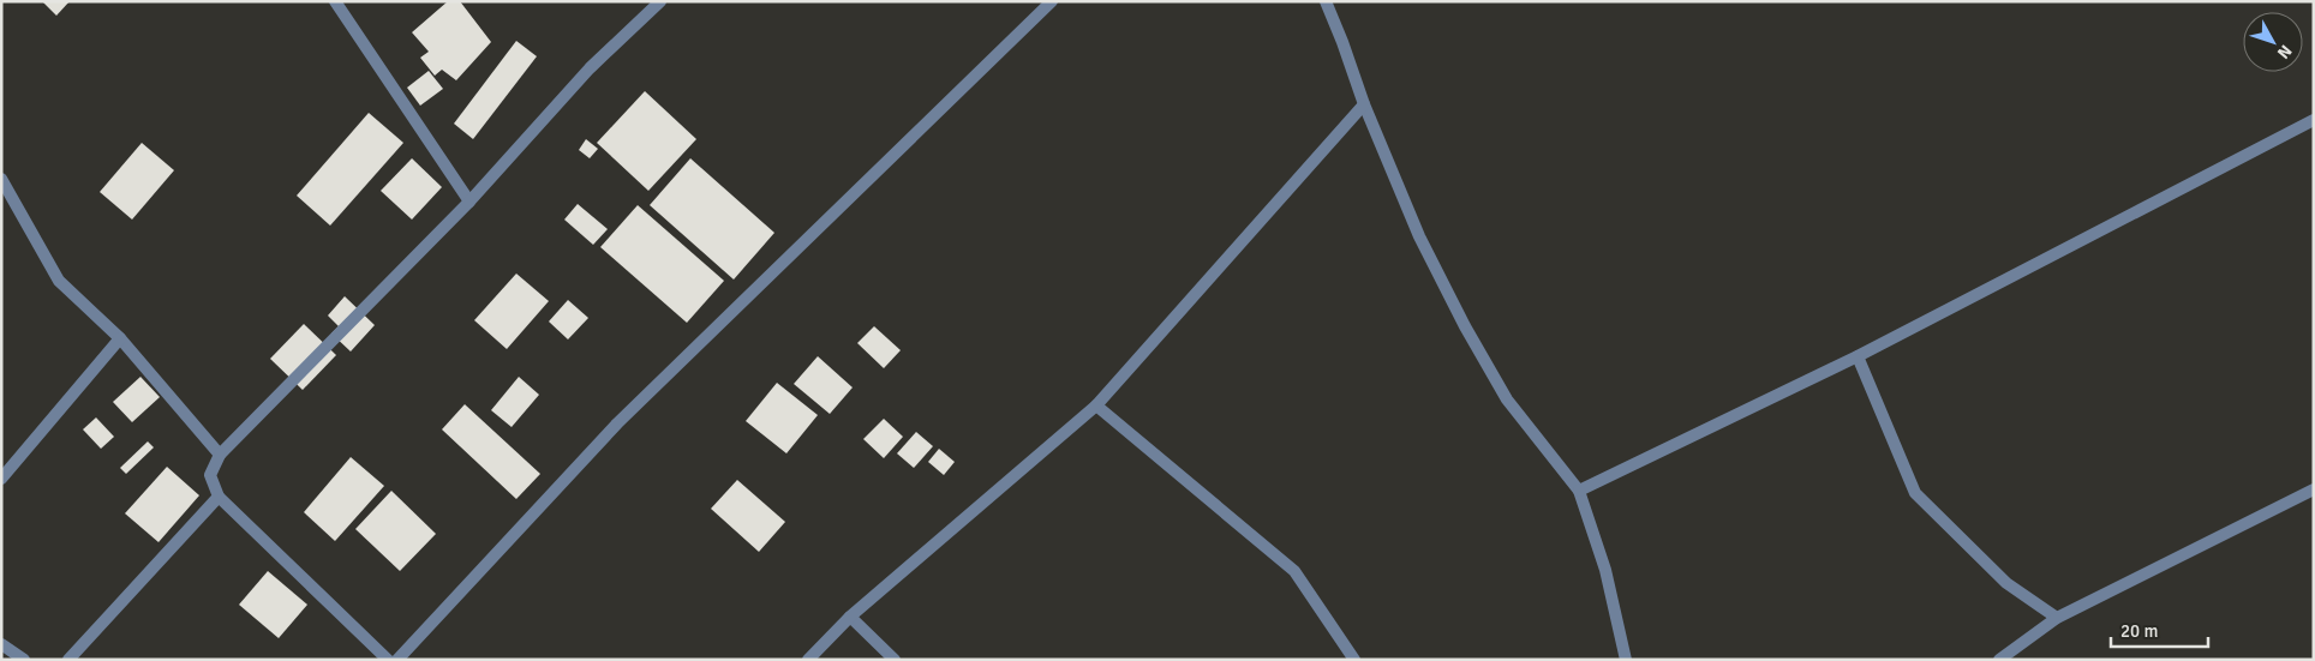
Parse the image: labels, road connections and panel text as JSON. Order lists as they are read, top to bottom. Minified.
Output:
{"scale_bar":"20 m","north":"bottom right"}
